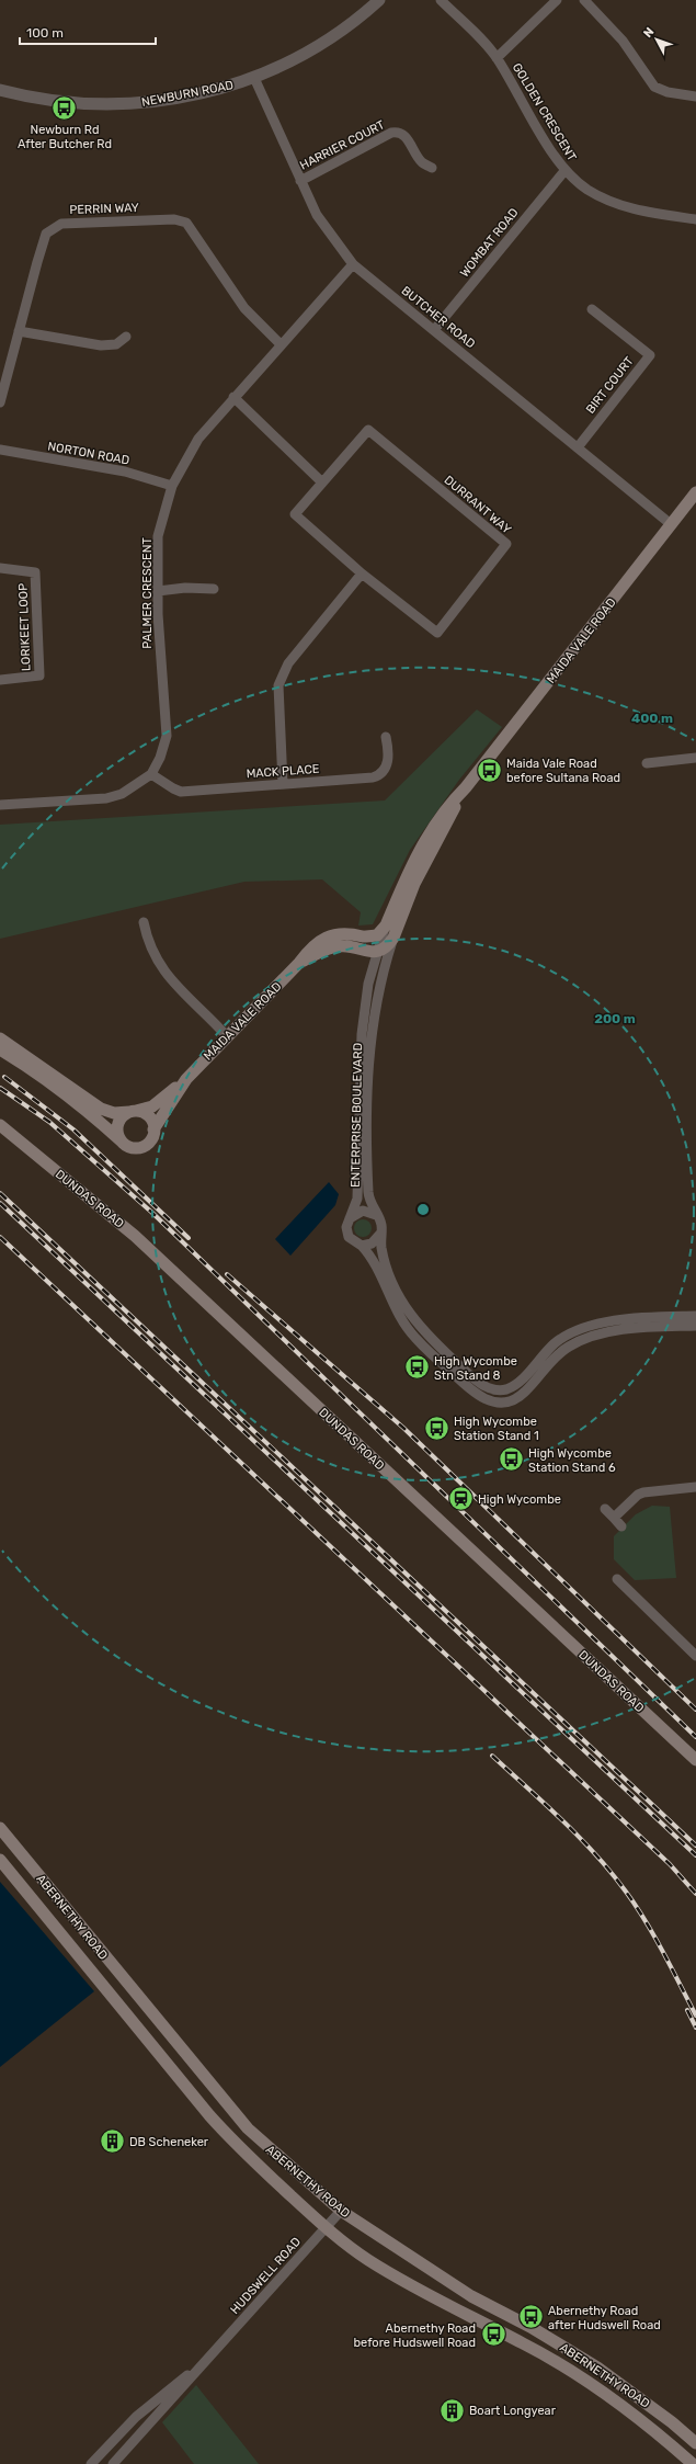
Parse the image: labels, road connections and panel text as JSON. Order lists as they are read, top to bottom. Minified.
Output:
{"streets":{"main road":["MAIDA VALE ROAD","DUNDAS ROAD","ABERNETHY ROAD"],"street":["NEWBURN ROAD","GOLDEN CRESCENT","HARRIER COURT","PERRIN WAY","WOMBAT ROAD","BUTCHER ROAD","BIRT COURT","NORTON ROAD","DURRANT WAY","PALMER CRESCENT","LORIKEET LOOP","MACK PLACE","ENTERPRISE BOULEVARD","HUDSWELL ROAD"]},"crossings":[["NEWBURN ROAD","BUTCHER ROAD"],["GOLDEN CRESCENT","WOMBAT ROAD"],["HARRIER COURT","BUTCHER ROAD"],["PERRIN WAY","PALMER CRESCENT"],["WOMBAT ROAD","BUTCHER ROAD"],["BUTCHER ROAD","BIRT COURT"],["BUTCHER ROAD","PALMER CRESCENT"],["BUTCHER ROAD","MAIDA VALE ROAD"],["NORTON ROAD","PALMER CRESCENT"],["PALMER CRESCENT","MACK PLACE"],["MAIDA VALE ROAD","ENTERPRISE BOULEVARD"],["ABERNETHY ROAD","HUDSWELL ROAD"]],"places":{"bus stop":["Newburn Rd After Butcher Rd","Maida Vale Road before Sultana Road","High Wycombe Stn Stand 8","High Wycombe Station Stand 1","High Wycombe Station Stand 6","Abernethy Road after Hudswell Road","Abernethy Road before Hudswell Road"],"station":["High Wycombe"],"building":["DB Scheneker","Boart Longyear"]},"scale_bar":"100 m","north":"top left","rings":["400 m","200 m"]}
